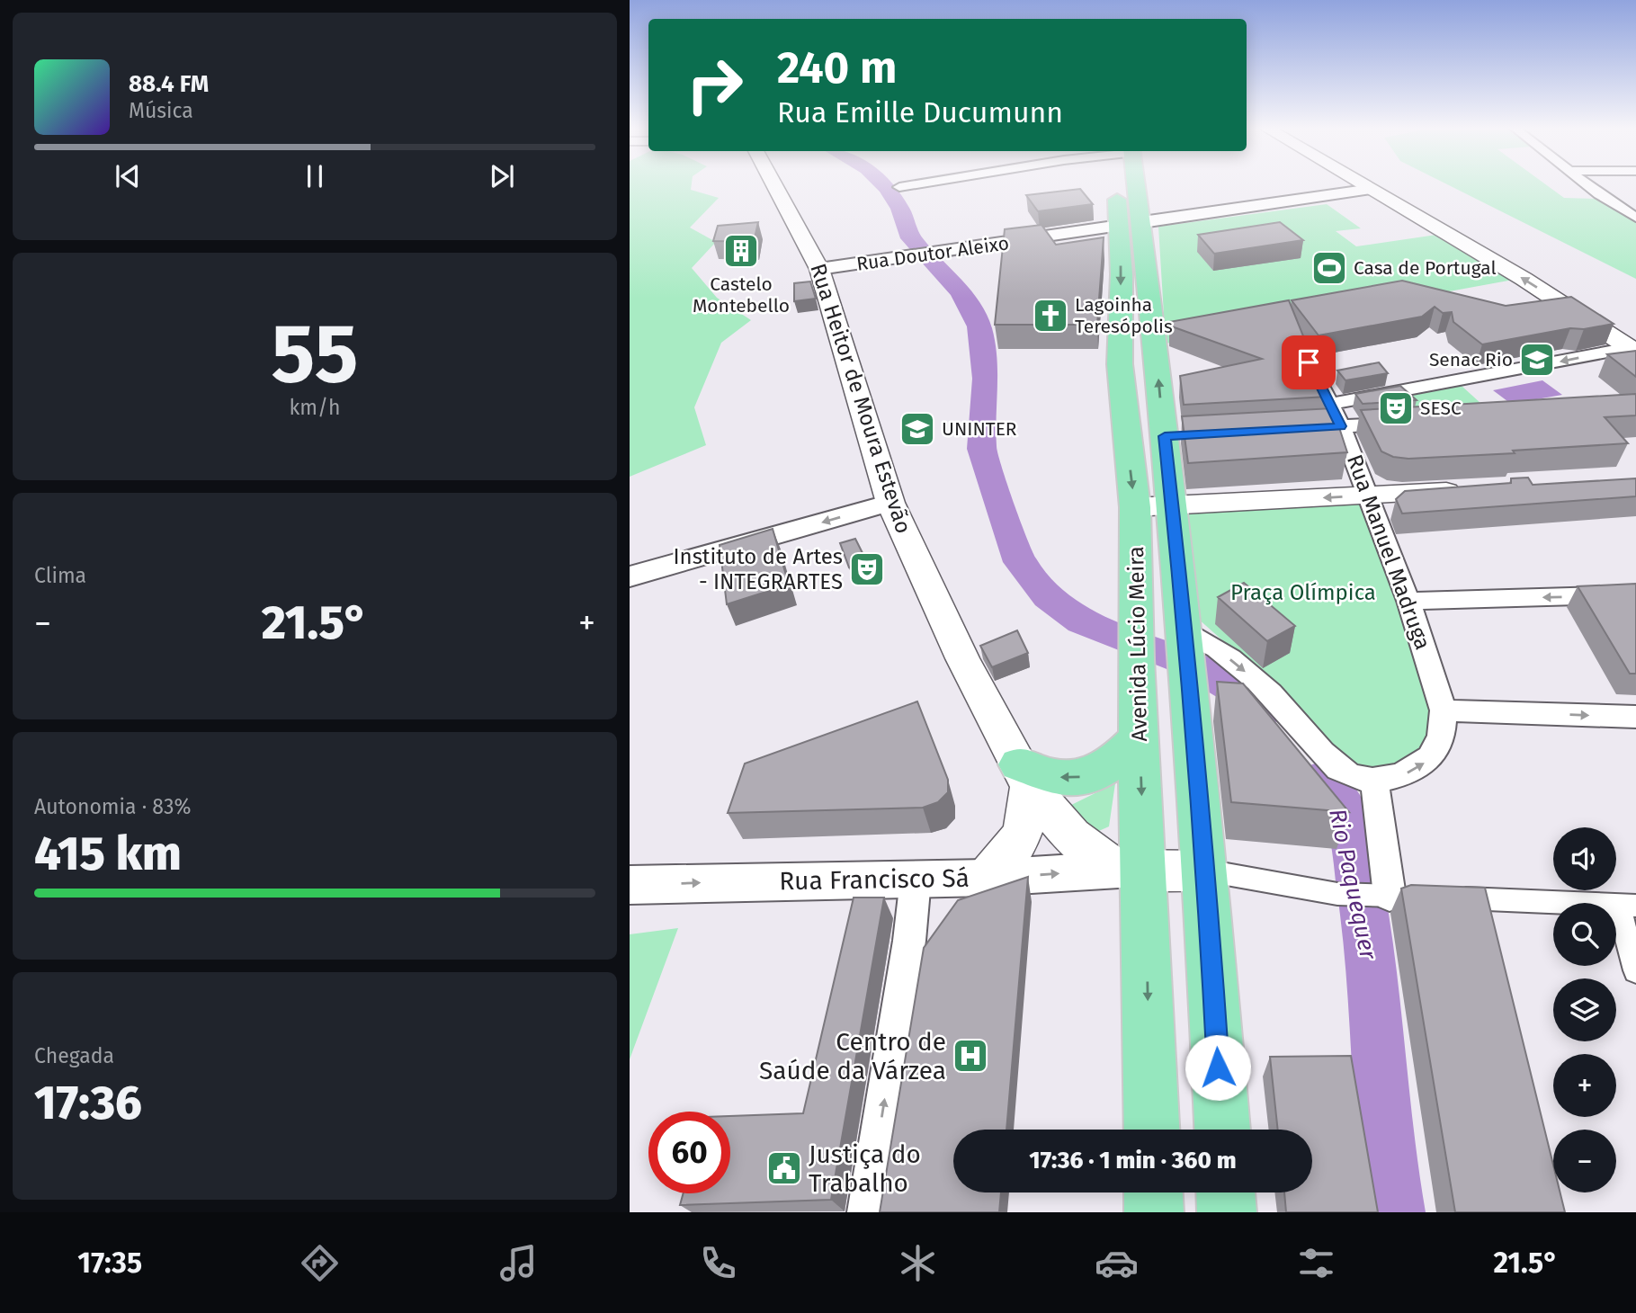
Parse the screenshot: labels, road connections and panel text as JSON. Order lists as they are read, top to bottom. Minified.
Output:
{"streets":{"main road":["Rua Heitor de Moura Estevão","Avenida Lúcio Meira","Rua Francisco Sá"],"street":["Rua Doutor Aleixo","Rua Manuel Madruga"]},"crossings":[["Rua Doutor Aleixo","Rua Heitor de Moura Estevão"],["Rua Doutor Aleixo","Avenida Lúcio Meira"],["Avenida Lúcio Meira","Rua Francisco Sá"]],"one_way":["Rua Francisco Sá"],"water":["Rio Paquequer"],"parks":["Praça Olímpica"],"places":{"building":["Castelo Montebello"],"sports":["Casa de Portugal"],"church":["Lagoinha Teresópolis"],"school or university":["Senac Rio","UNINTER"],"theatre":["SESC","Instituto de Artes - INTEGRARTES"],"hospital":["Centro de Saúde da Várzea"],"public building":["Justiça do Trabalho"]},"page":{"turn":["240 m","Rua Emille Ducumunn"],"song":["88.4 FM","Música"],"tile":[["55","km/h"],"Clima",["Autonomia · 83%","415 km"],["Chegada","17:36"]],"heat":["−","21.5°","+"],"map_buttons":["+","−"],"limit":"60","trip":"17:36 · 1 min · 360 m","tabs":["17:35","21.5°"]}}
